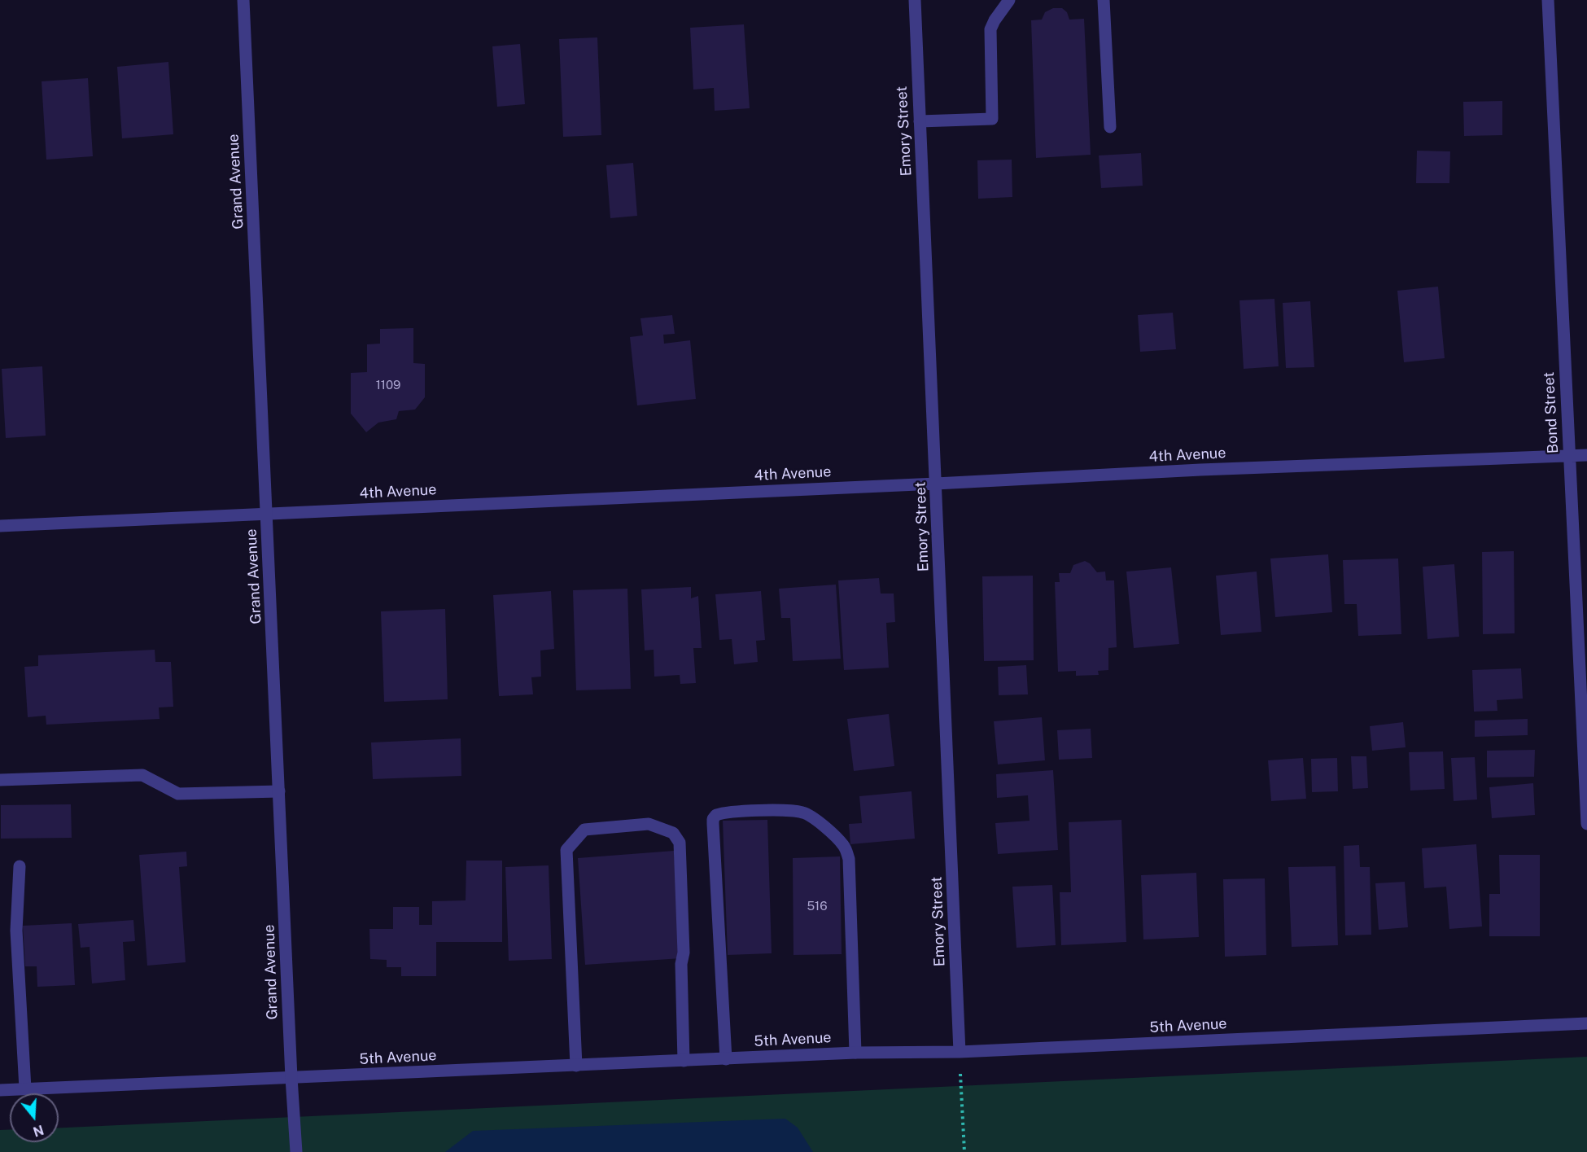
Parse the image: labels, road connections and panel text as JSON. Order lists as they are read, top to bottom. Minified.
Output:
{"streets":{"street":["Emory Street","Grand Avenue","Bond Street","4th Avenue","5th Avenue"]},"crossings":[["Emory Street","4th Avenue"],["Emory Street","5th Avenue"],["Grand Avenue","4th Avenue"],["Grand Avenue","5th Avenue"],["Bond Street","4th Avenue"]],"house_numbers":["1109","516"],"north":"bottom"}
